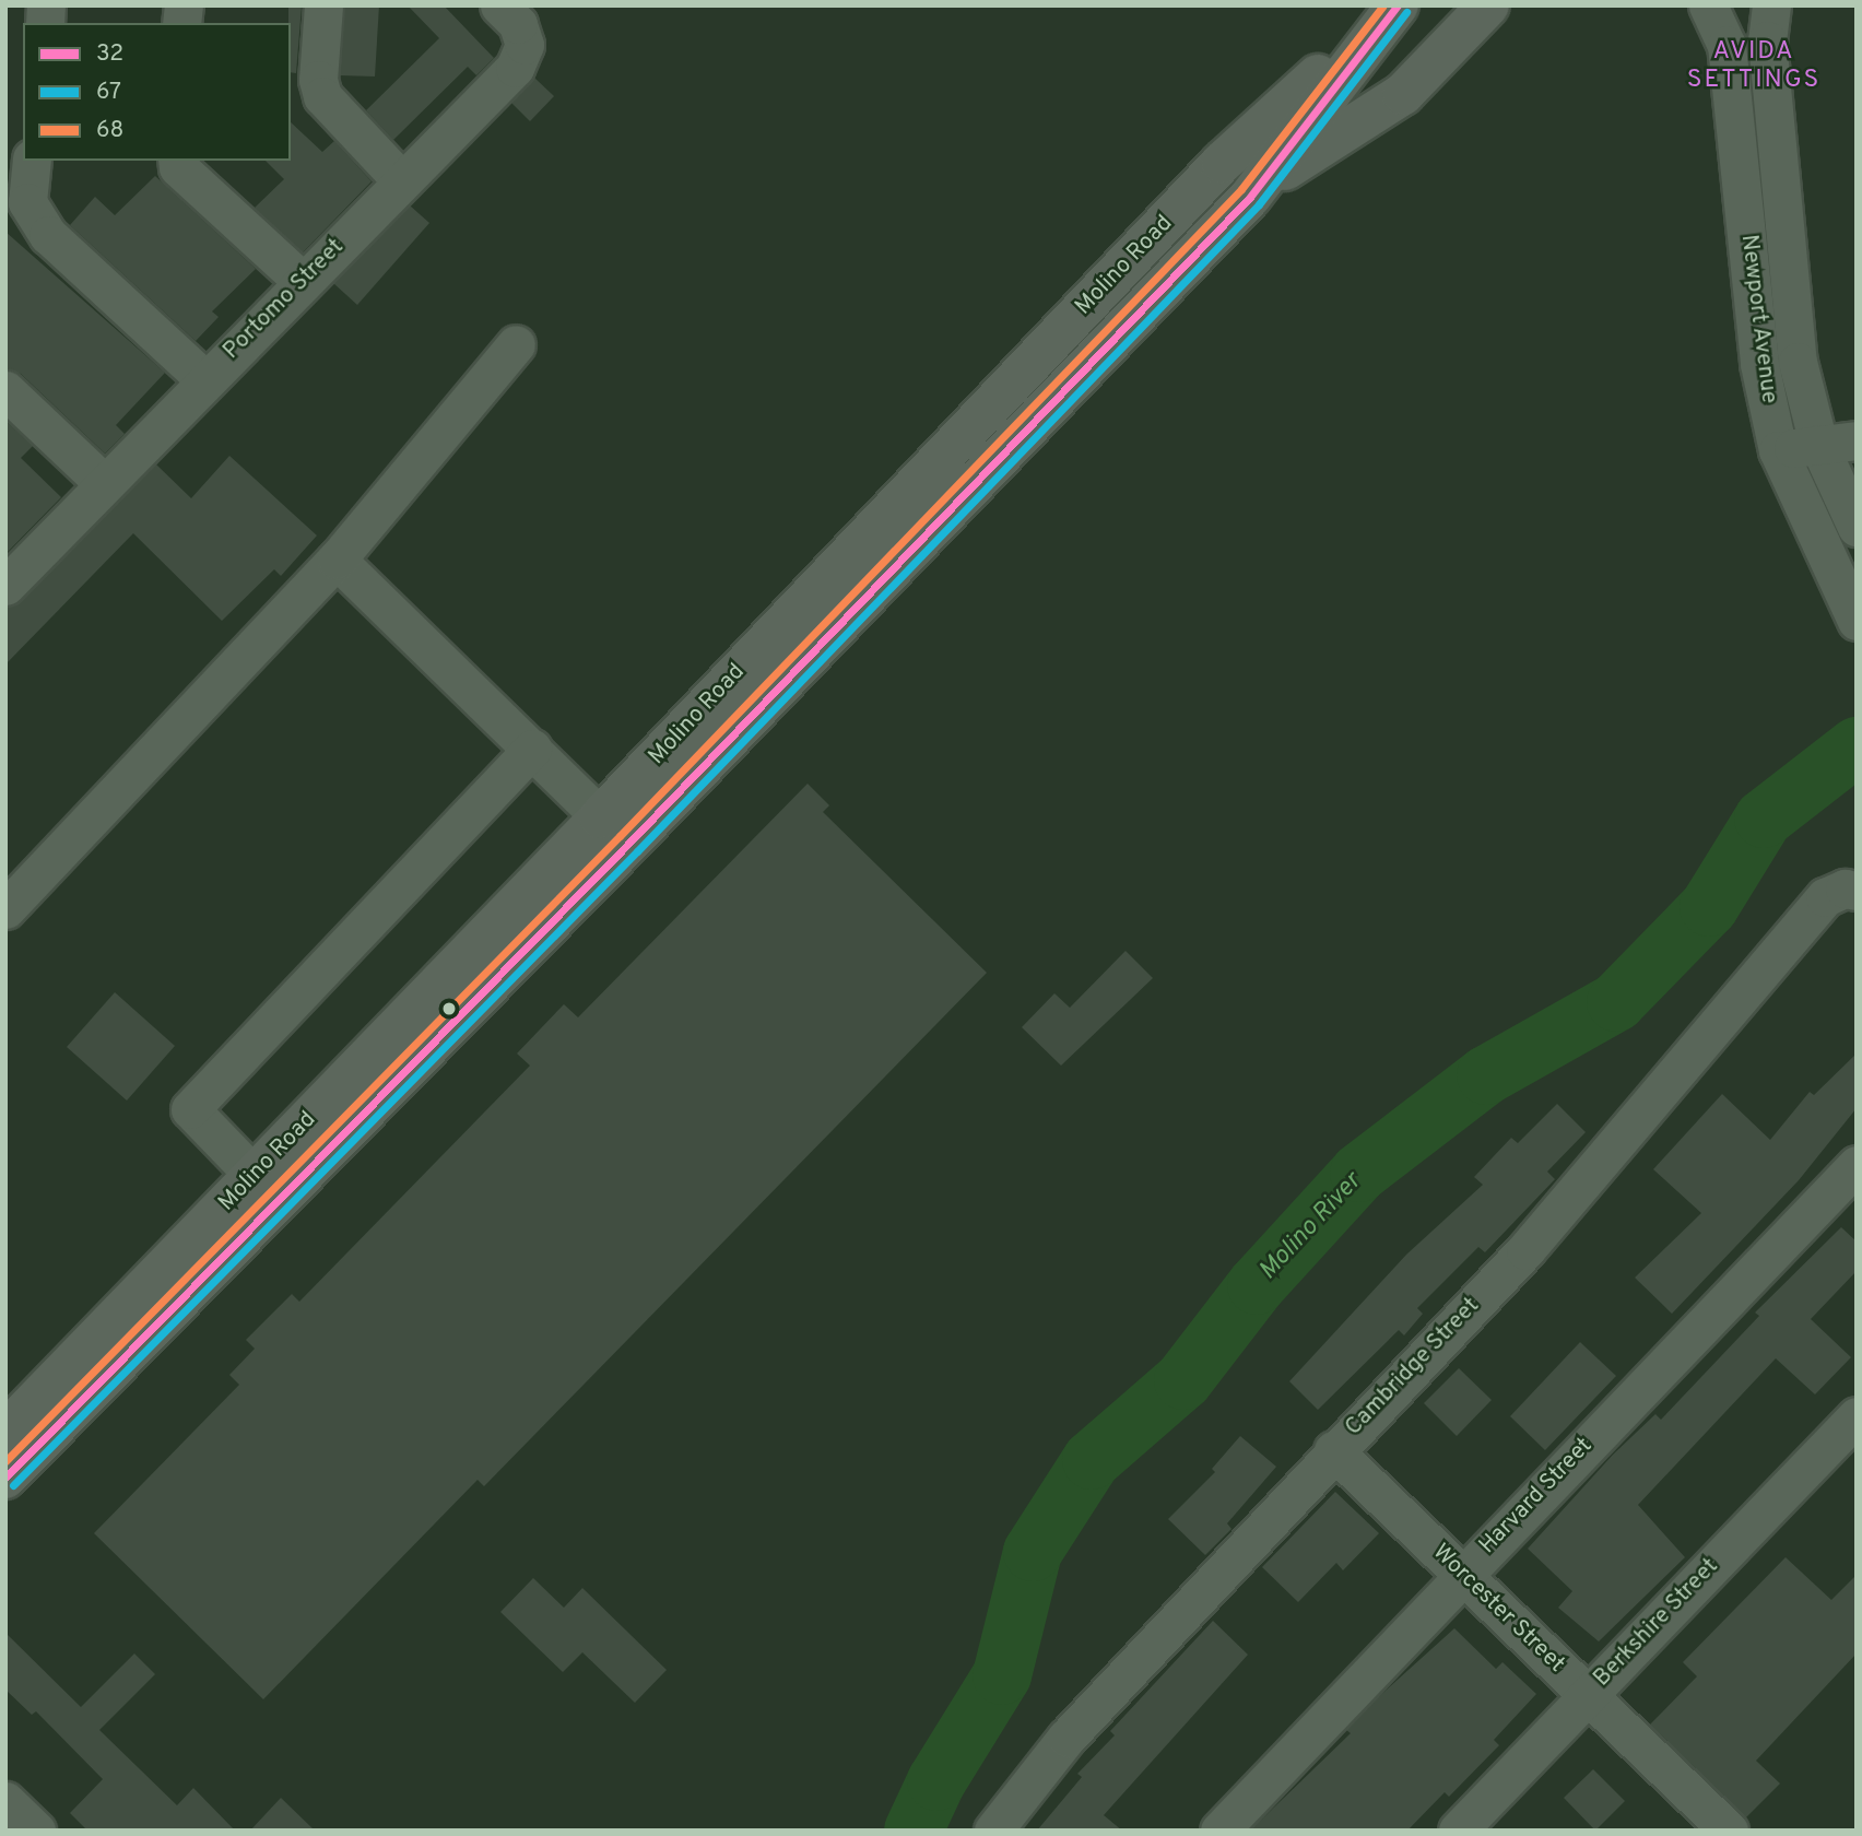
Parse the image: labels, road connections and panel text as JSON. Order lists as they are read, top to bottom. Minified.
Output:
{"streets":{"main road":["Molino Road"],"street":["Portomo Street","Newport Avenue","Cambridge Street","Harvard Street","Worcester Street","Berkshire Street"]},"crossings":[["Cambridge Street","Worcester Street"],["Harvard Street","Worcester Street"],["Worcester Street","Berkshire Street"]],"districts":["AVIDA SETTINGS"],"water":["Molino River"],"lines":["transit line 32","transit line 68","transit line 67"],"legend":["32","67","68"]}
